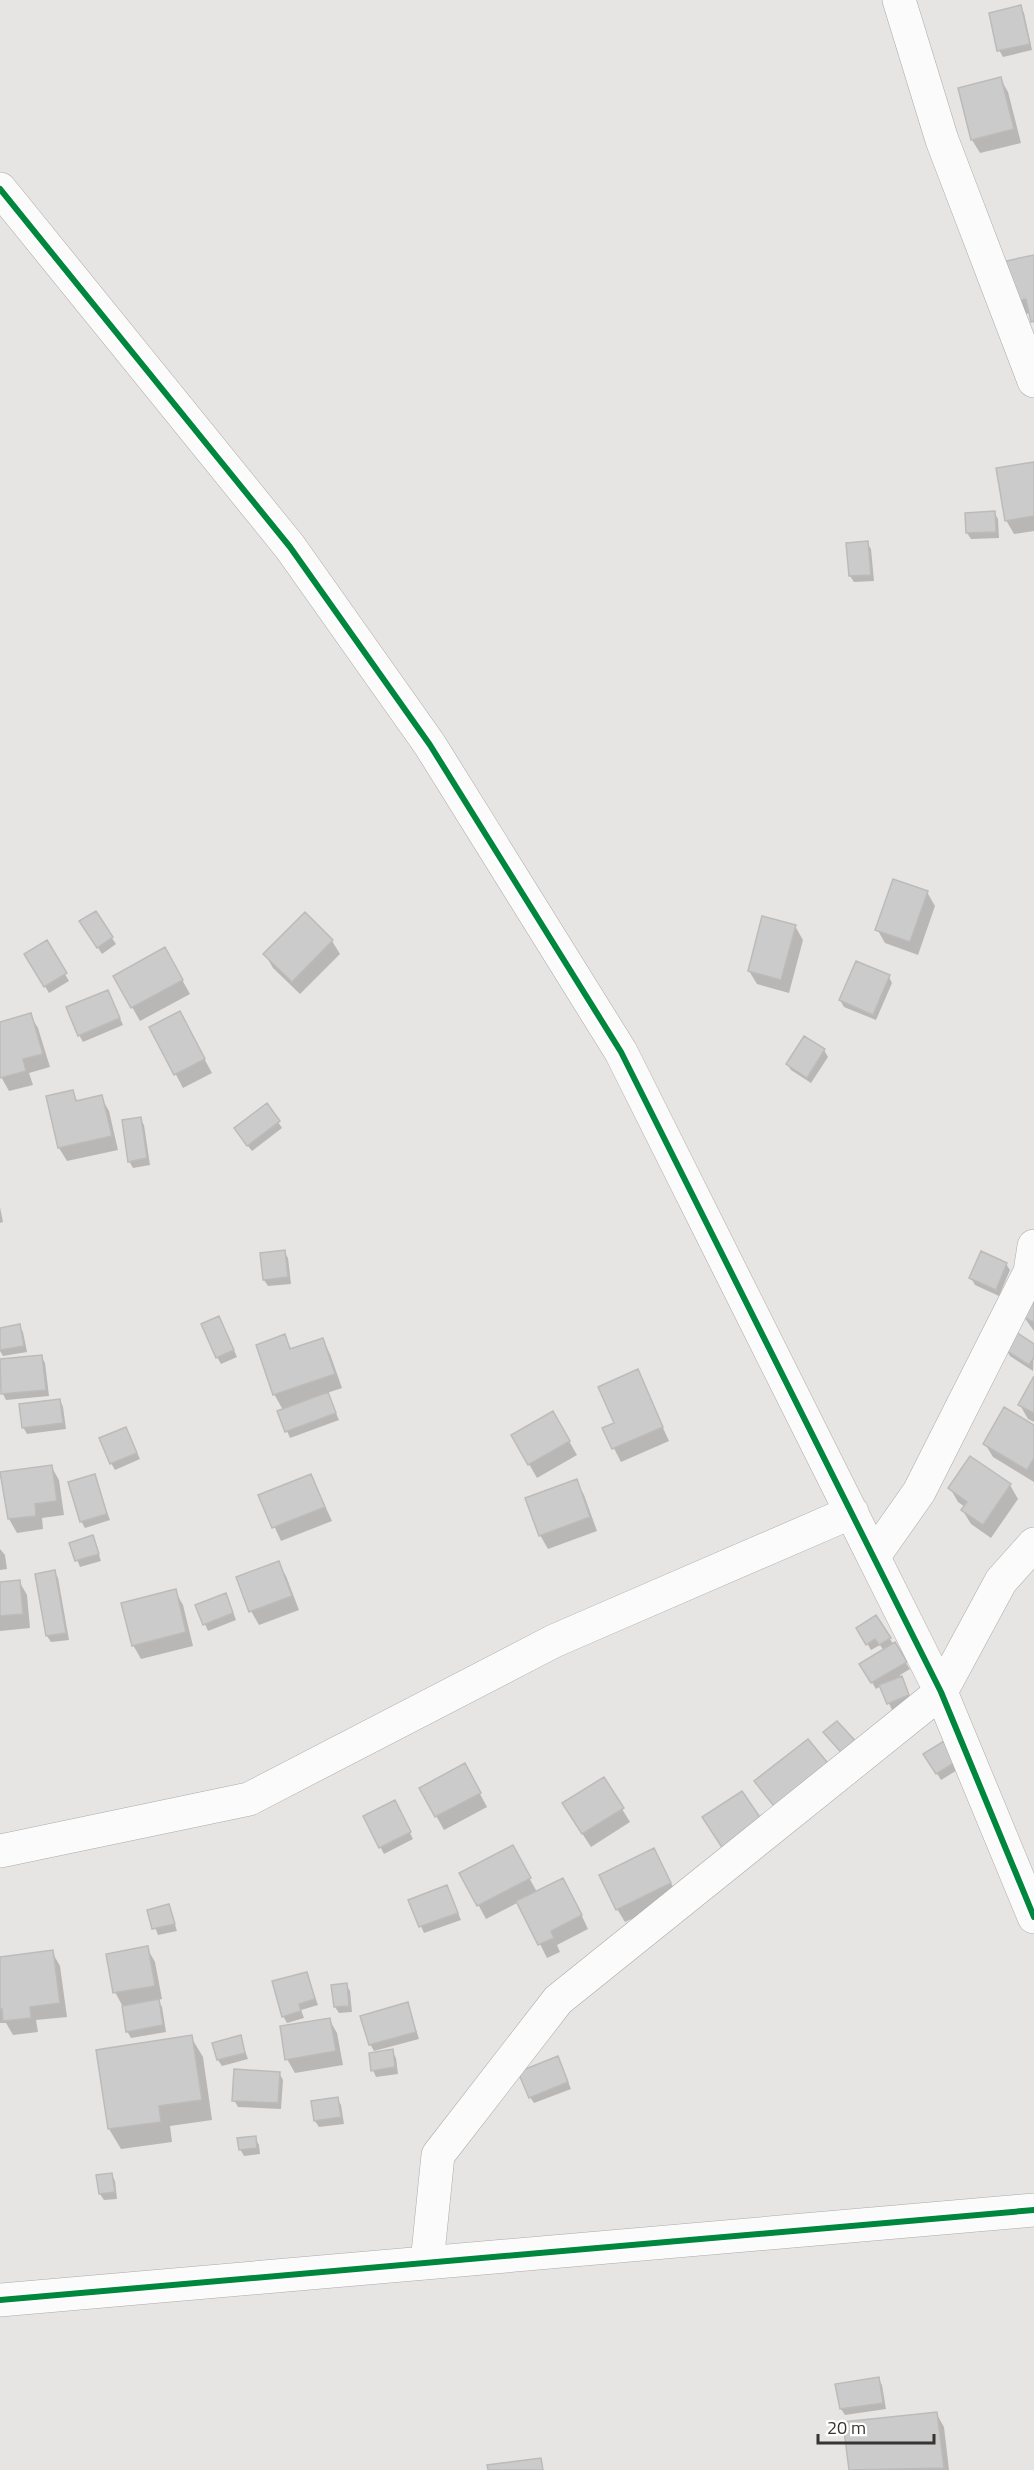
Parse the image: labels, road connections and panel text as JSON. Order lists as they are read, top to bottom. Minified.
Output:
{"scale_bar":"20 m"}
